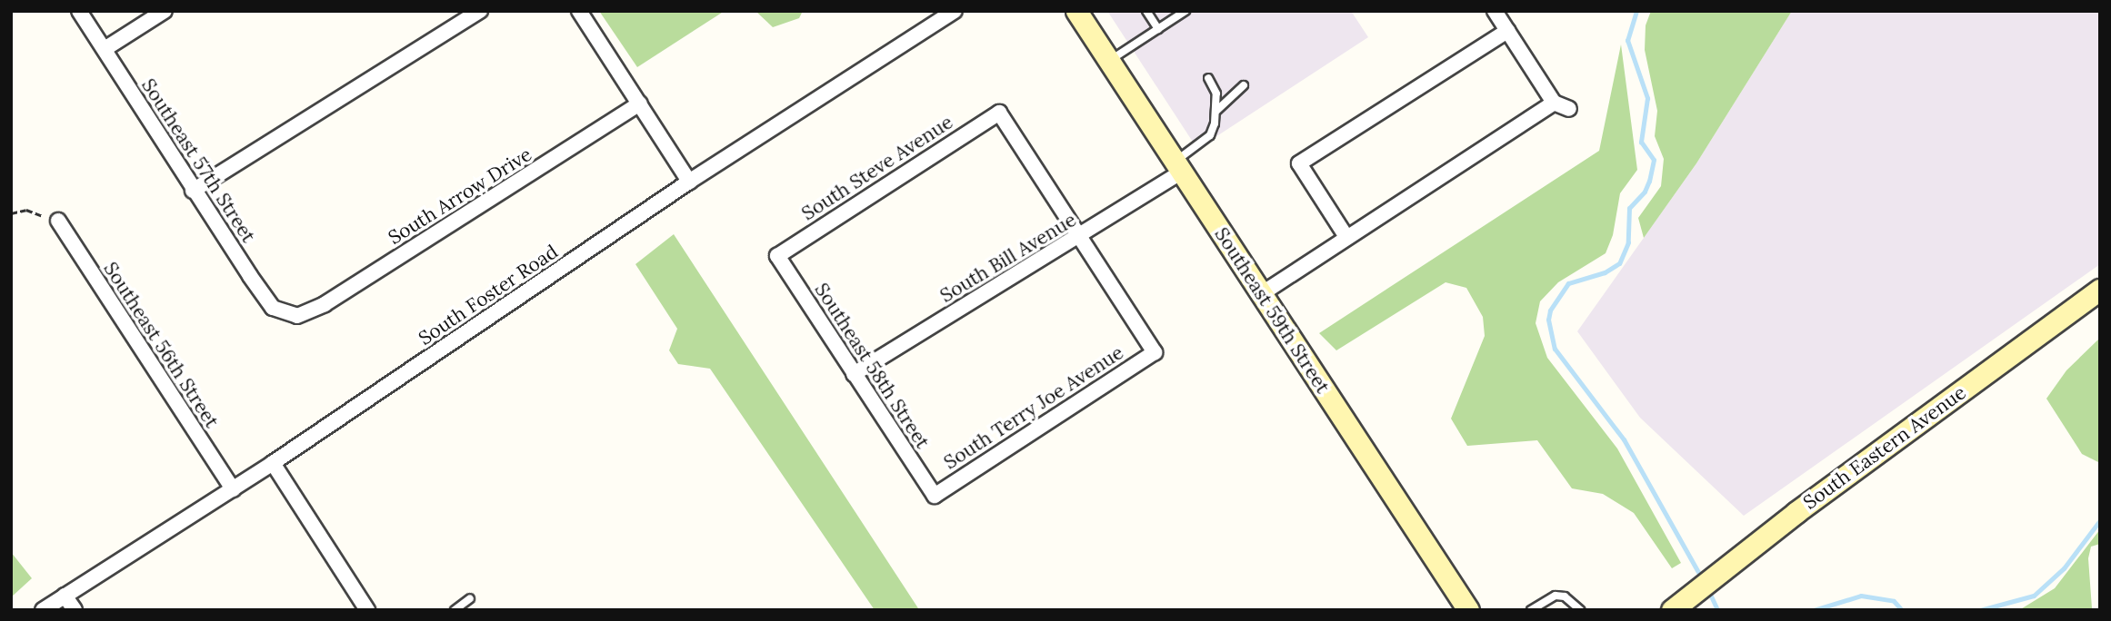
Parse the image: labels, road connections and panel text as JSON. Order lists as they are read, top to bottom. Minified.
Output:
{"streets":{"main road":["Southeast 59th Street","South Eastern Avenue"],"street":["Southeast 57th Street","South Steve Avenue","South Arrow Drive","South Bill Avenue","South Foster Road","Southeast 56th Street","Southeast 58th Street","South Terry Joe Avenue"]},"crossings":[["Southeast 57th Street","South Arrow Drive"],["South Steve Avenue","South Bill Avenue"],["South Steve Avenue","Southeast 58th Street"],["South Steve Avenue","South Terry Joe Avenue"],["South Bill Avenue","Southeast 59th Street"],["South Bill Avenue","Southeast 58th Street"],["South Bill Avenue","South Terry Joe Avenue"],["South Foster Road","Southeast 56th Street"],["Southeast 58th Street","South Terry Joe Avenue"]]}
